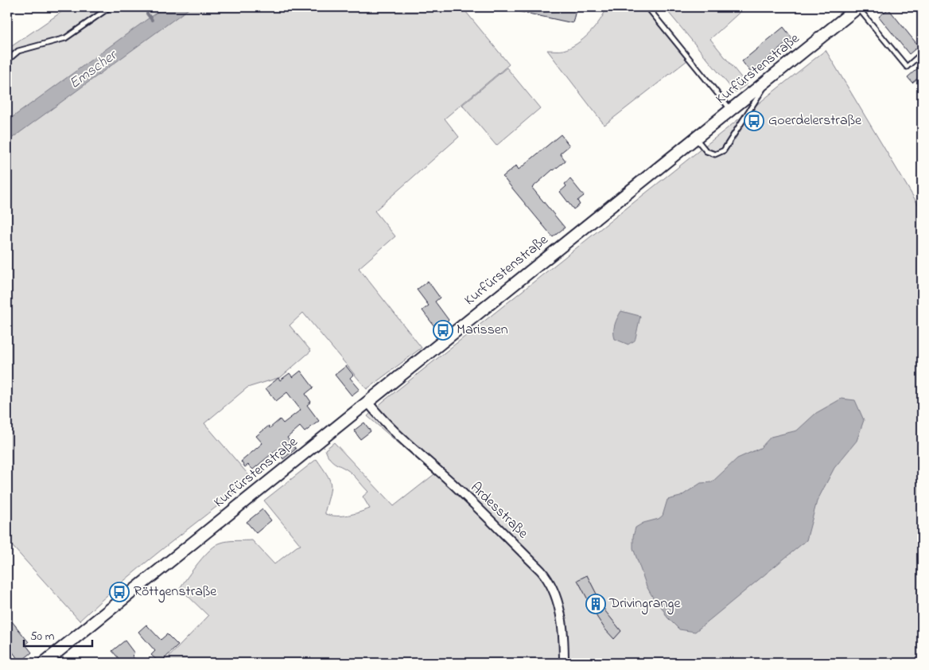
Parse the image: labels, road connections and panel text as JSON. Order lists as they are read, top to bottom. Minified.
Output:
{"streets":{"main road":["Kurfürstenstraße"],"street":["Ardesstraße"]},"crossings":[["Kurfürstenstraße","Ardesstraße"]],"water":["Emscher"],"places":{"bus stop":["Goerdelerstraße","Marissen","Röttgenstraße"],"building":["Drivingrange"]},"scale_bar":"50 m"}
